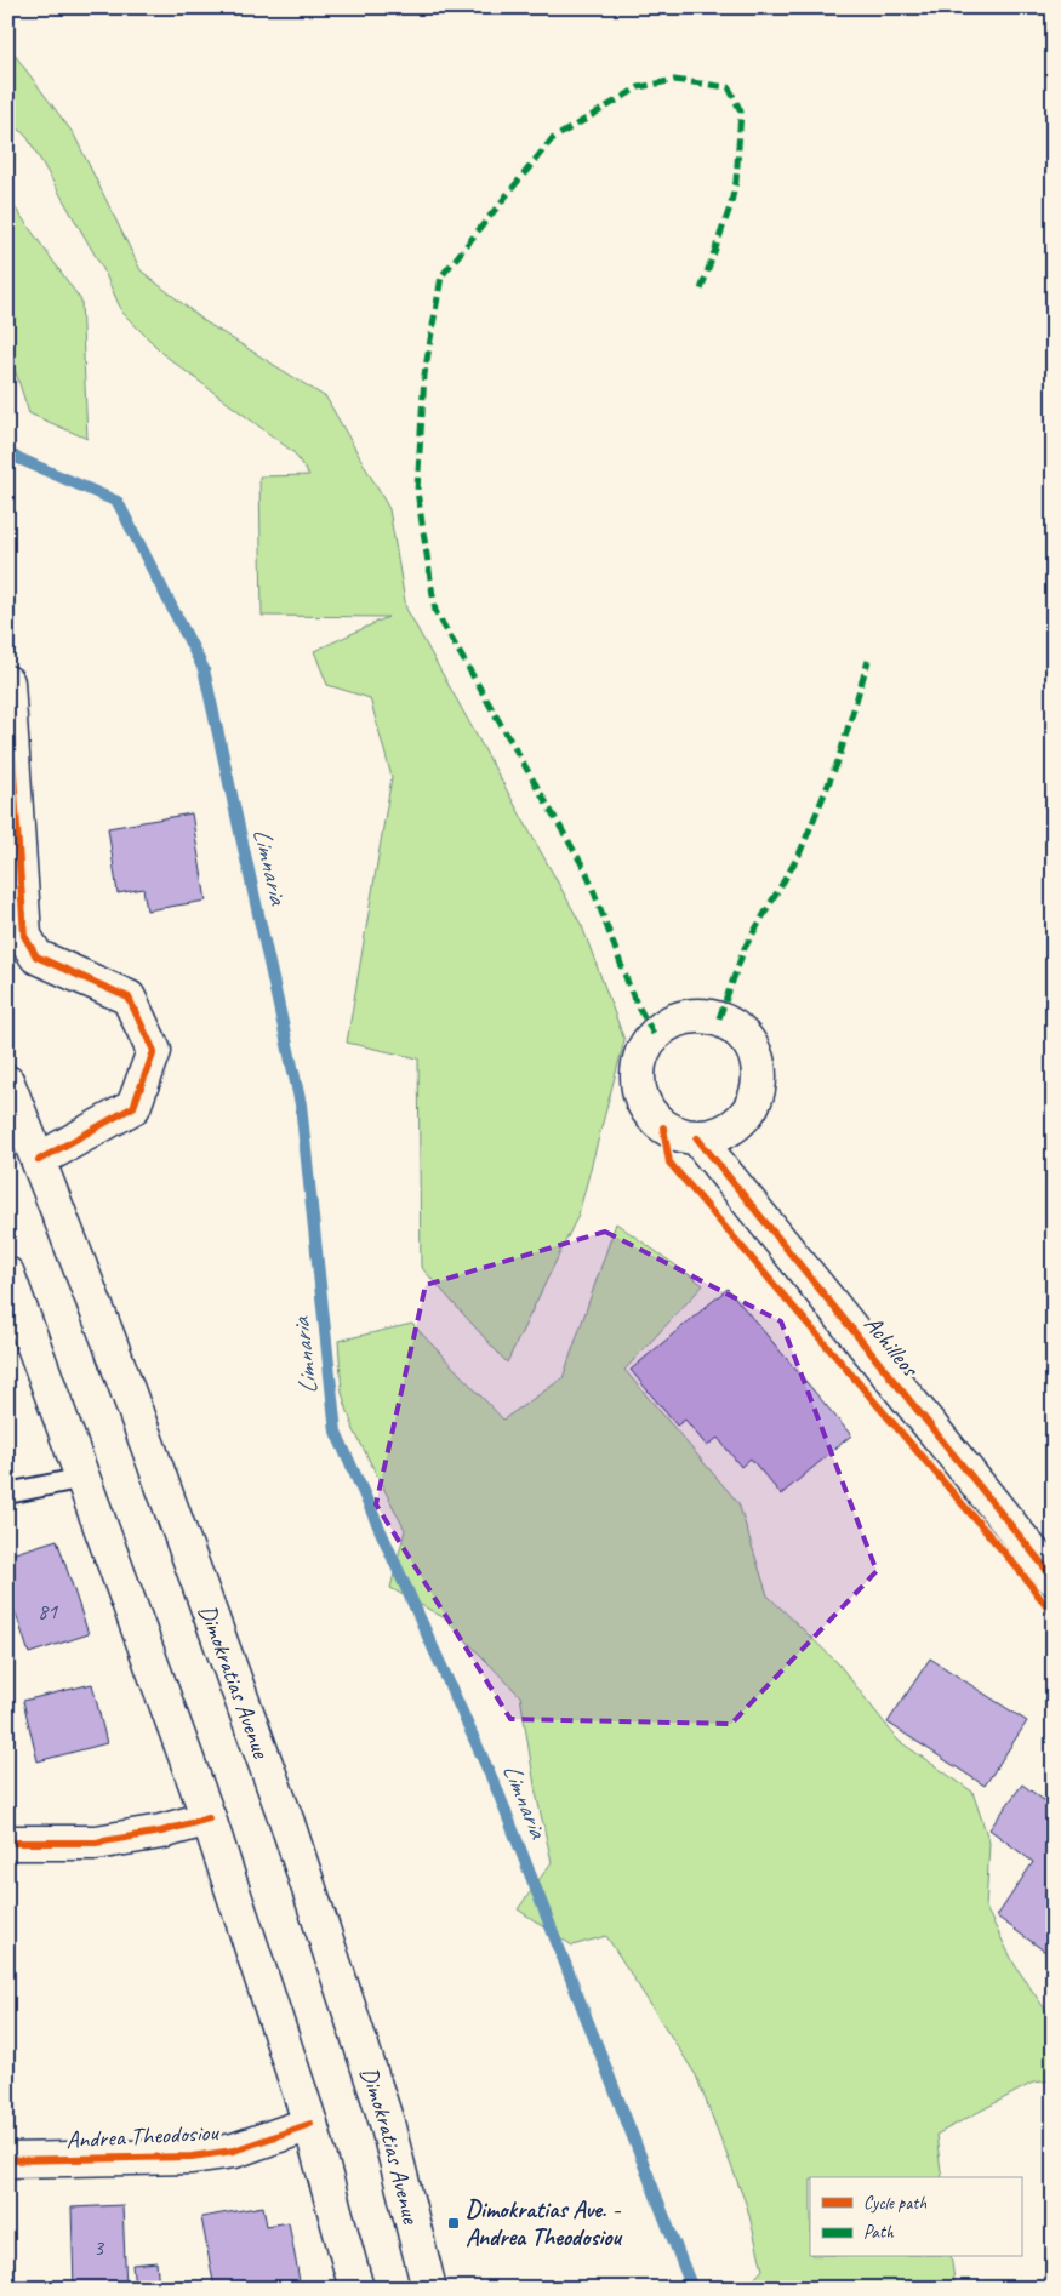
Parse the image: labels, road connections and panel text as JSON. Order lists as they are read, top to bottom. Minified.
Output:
{"streets":{"main road":["Achilleos","Dimokratias Avenue","Andrea Theodosiou"]},"water":["Limnaria"],"places":{"transit":["Dimokratias Ave. - Andrea Theodosiou"]},"house_numbers":["81","3"],"legend":["Cycle path","Path"]}
